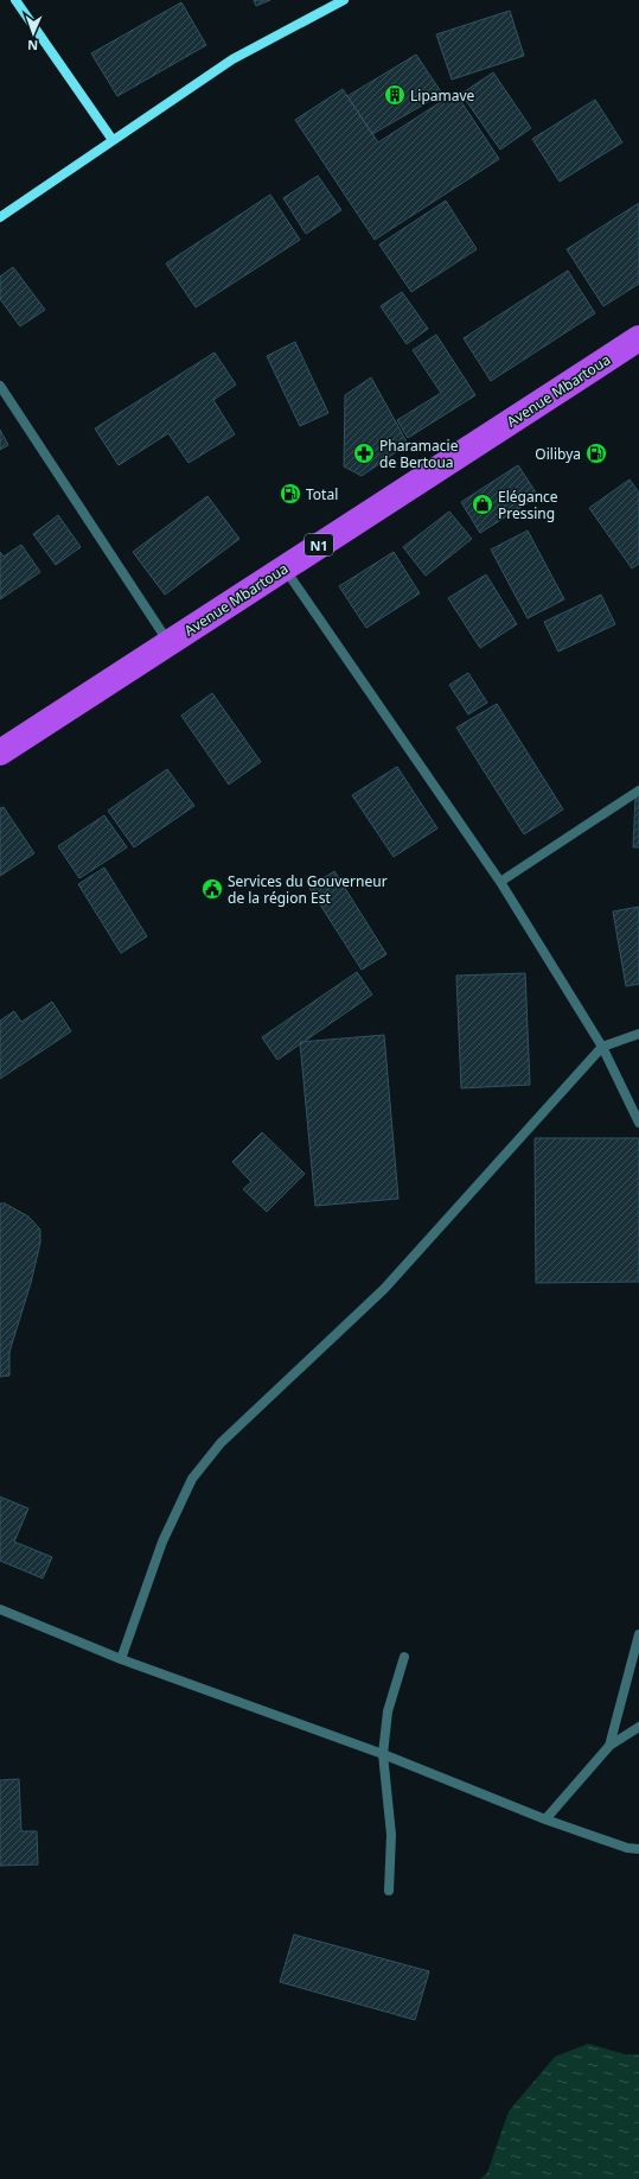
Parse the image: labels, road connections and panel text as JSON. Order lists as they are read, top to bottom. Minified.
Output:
{"streets":{"highway":["Avenue Mbartoua","N1"]},"places":{"building":["Lipamave"],"pharmacy":["Pharamacie de Bertoua"],"fuel station":["Oilibya","Total"],"shop":["Elégance Pressing"],"public building":["Services du Gouverneur de la région Est"]},"north":"bottom"}
